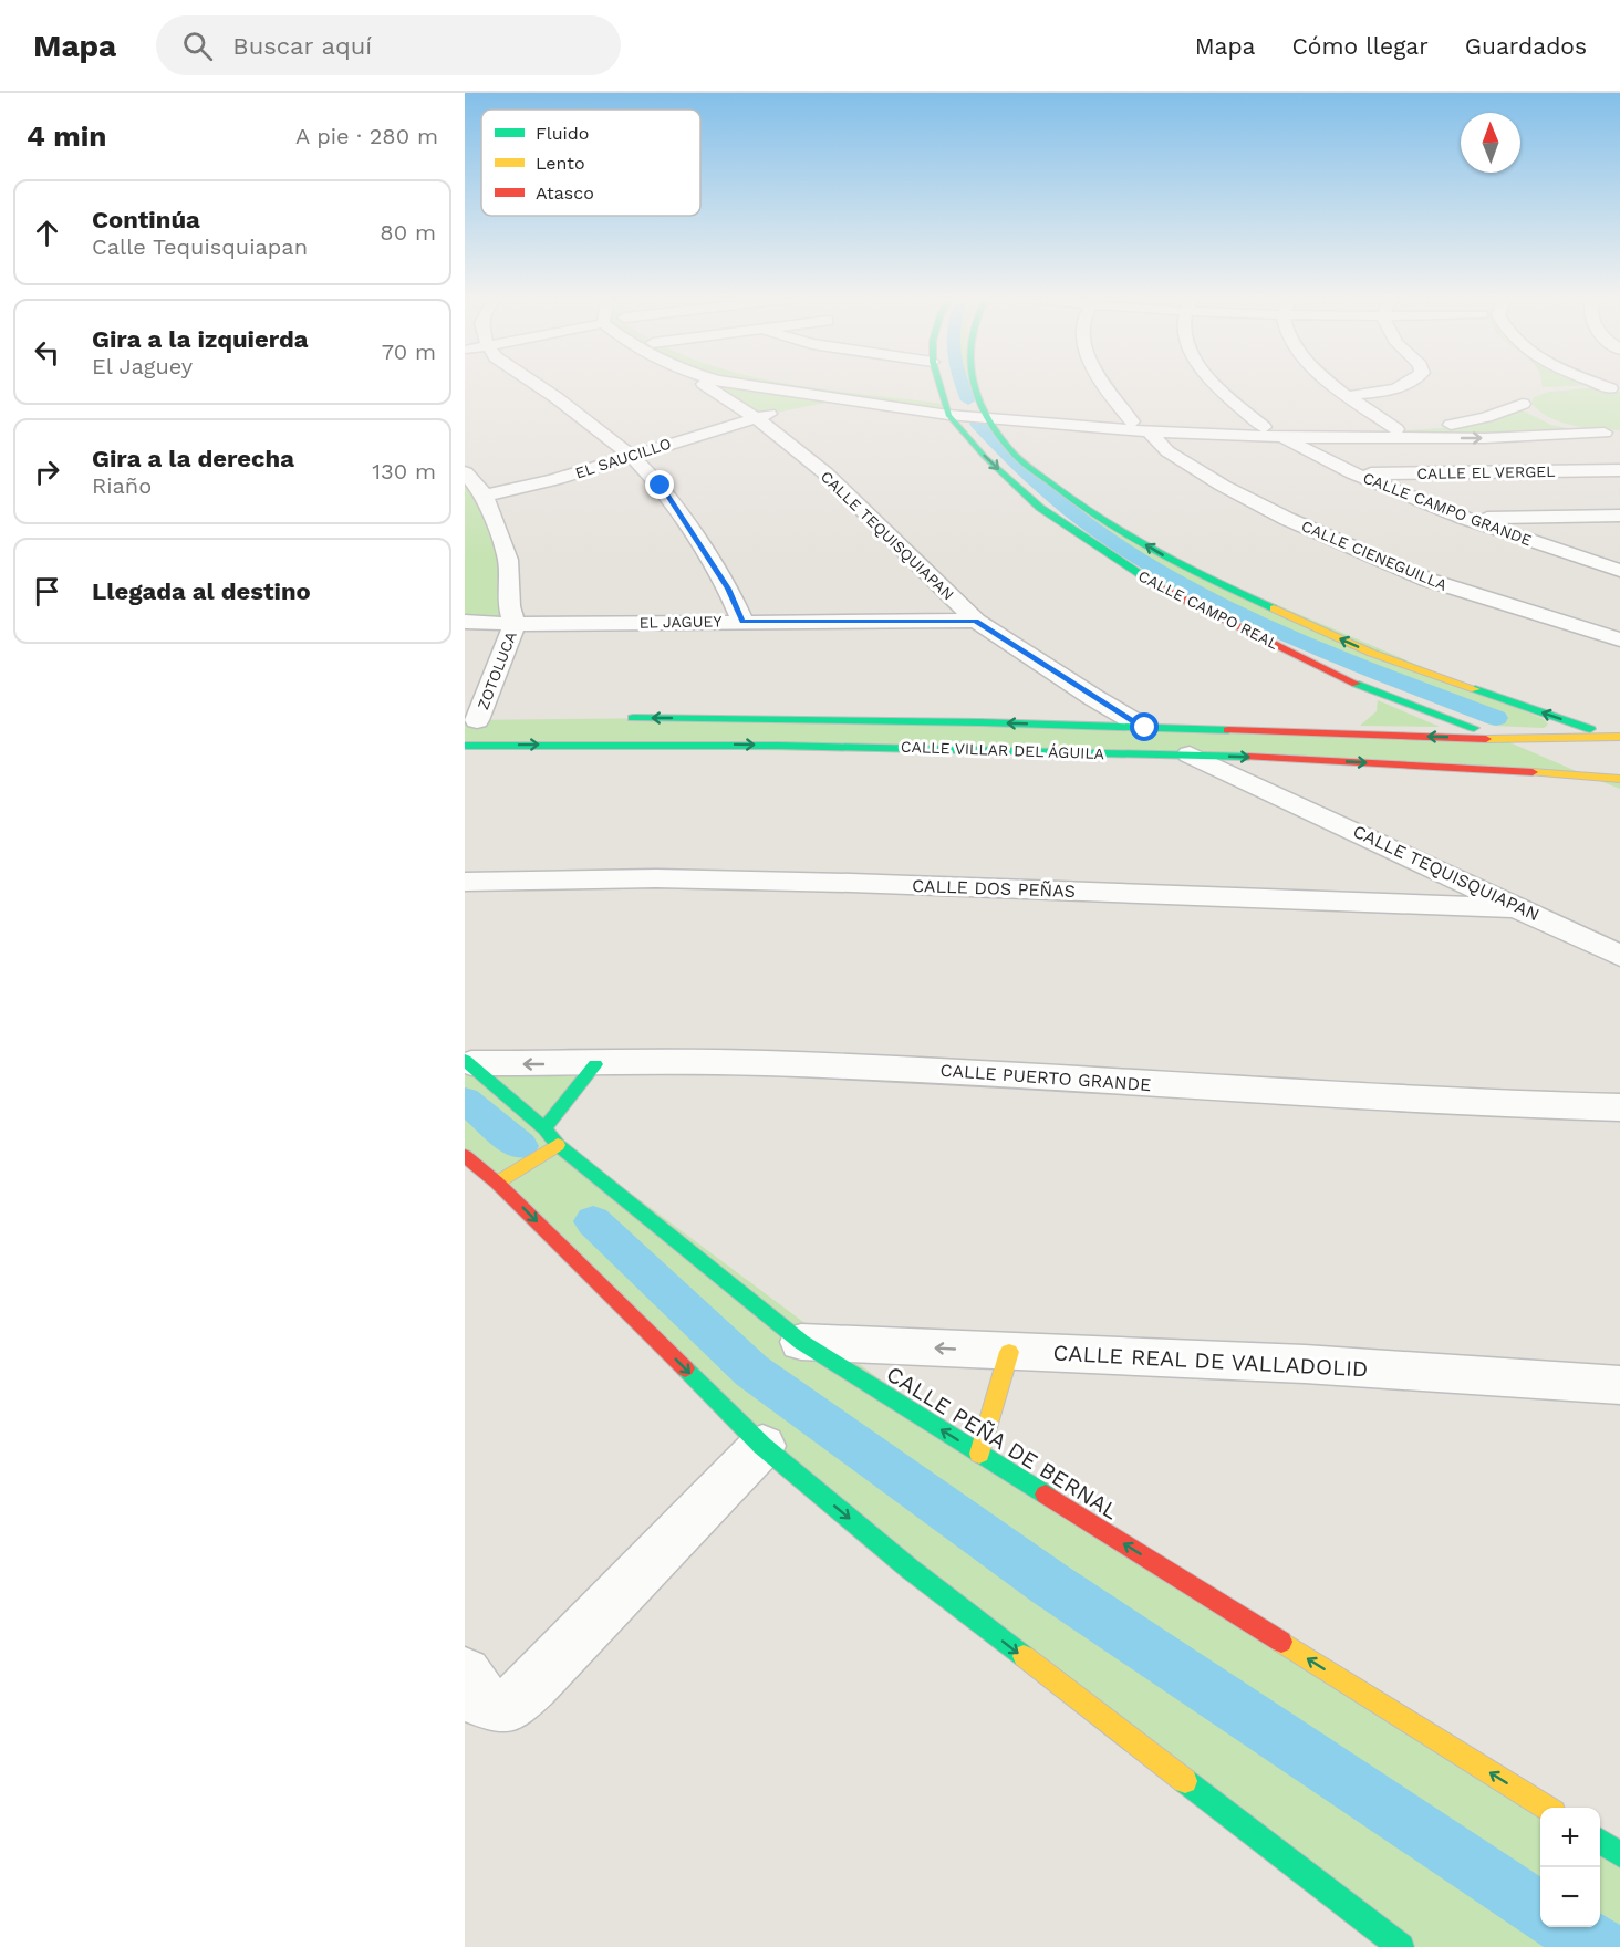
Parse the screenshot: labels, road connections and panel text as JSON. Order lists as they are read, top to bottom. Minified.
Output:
{"streets":{"street":["EL SAUCILLO","CALLE EL VERGEL","CALLE CAMPO GRANDE","CALLE TEQUISQUIAPAN","CALLE CIENEGUILLA","CALLE CAMPO REAL","EL JAGUEY","ZOTOLUCA","CALLE VILLAR DEL ÁGUILA","CALLE DOS PEÑAS","CALLE PUERTO GRANDE","CALLE REAL DE VALLADOLID","CALLE PEÑA DE BERNAL"]},"crossings":[["EL SAUCILLO","CALLE TEQUISQUIAPAN"],["EL SAUCILLO","ZOTOLUCA"],["CALLE EL VERGEL","CALLE CAMPO GRANDE"],["CALLE TEQUISQUIAPAN","EL JAGUEY"],["CALLE TEQUISQUIAPAN","CALLE VILLAR DEL ÁGUILA"],["CALLE TEQUISQUIAPAN","CALLE DOS PEÑAS"],["CALLE CAMPO REAL","CALLE VILLAR DEL ÁGUILA"],["EL JAGUEY","ZOTOLUCA"],["CALLE PUERTO GRANDE","CALLE PEÑA DE BERNAL"],["CALLE REAL DE VALLADOLID","CALLE PEÑA DE BERNAL"]],"one_way":["CALLE PEÑA DE BERNAL"],"legend":["Fluido","Lento","Atasco"],"north":"top","page":{"header":"Mapa","search":"Buscar aquí","nav":["Mapa","Cómo llegar","Guardados"],"heading":["4 min","A pie · 280 m"],"list":[["Continúa","Calle Tequisquiapan","80 m"],["Gira a la izquierda","El Jaguey","70 m"],["Gira a la derecha","Riaño","130 m"],"Llegada al destino"],"map_buttons":["+","−"]}}
